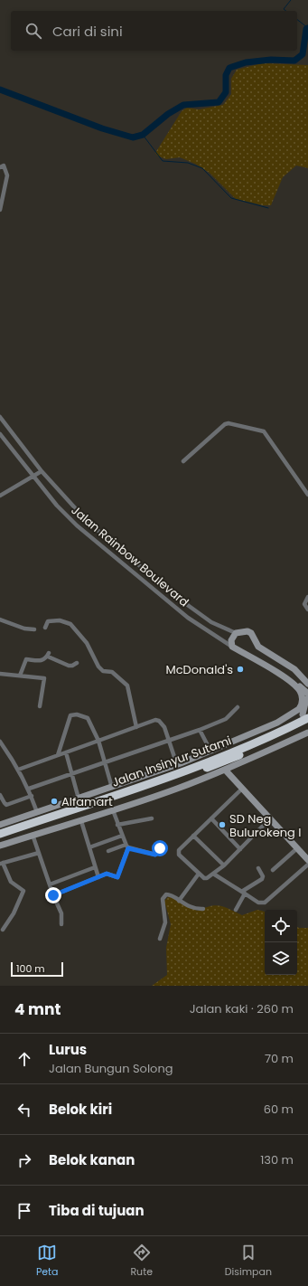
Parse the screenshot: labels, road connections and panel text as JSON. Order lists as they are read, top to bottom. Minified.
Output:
{"streets":{"highway":["Jalan Insinyur Sutami"],"street":["Jalan Rainbow Boulevard"]},"places":["McDonald's","Alfamart","SD Neg Bulurokeng I"],"scale_bar":"100 m","page":{"search":"Cari di sini","scale":"100 m","heading":["4 mnt","Jalan kaki · 260 m"],"list":[["Lurus","Jalan Bungun Solong","70 m"],["Belok kiri","60 m"],["Belok kanan","130 m"],"Tiba di tujuan"],"nav":["Peta","Rute","Disimpan"]}}
